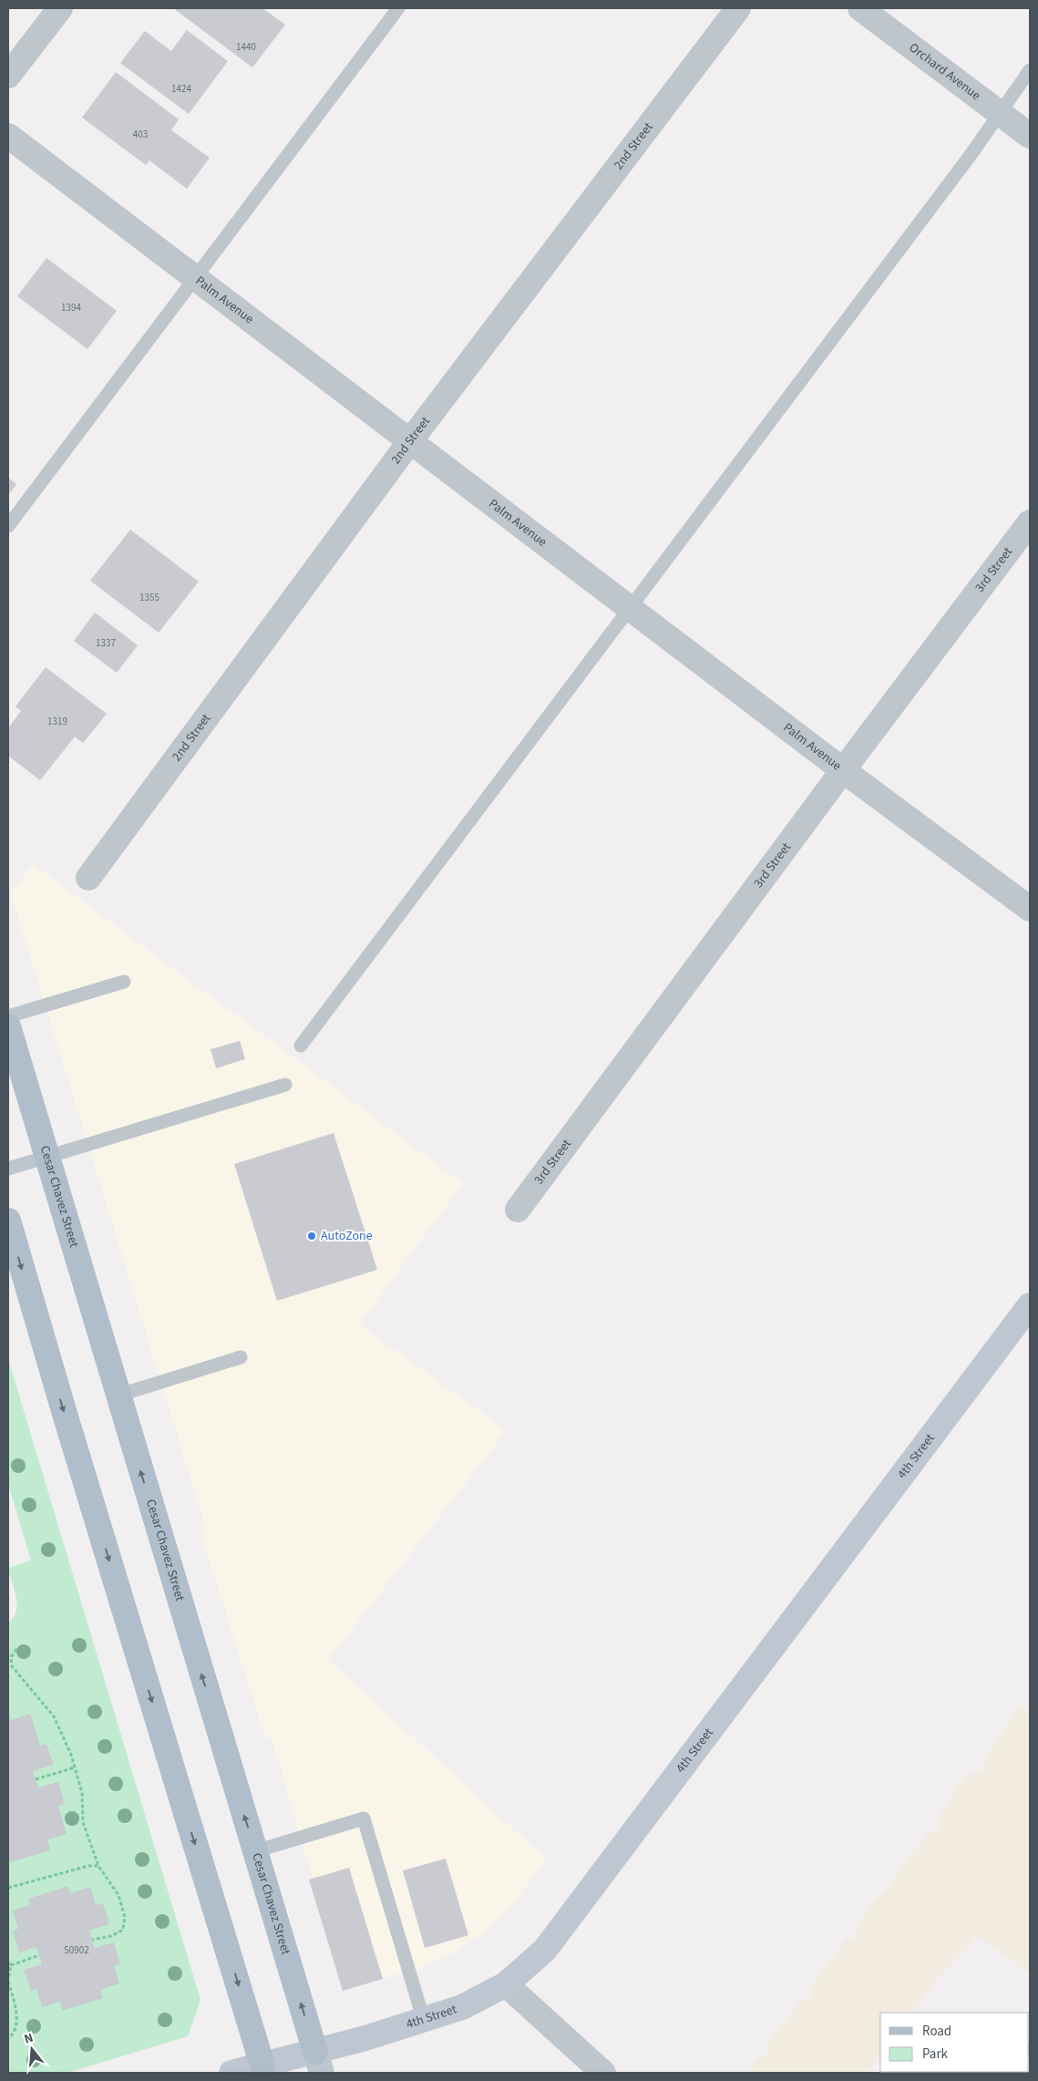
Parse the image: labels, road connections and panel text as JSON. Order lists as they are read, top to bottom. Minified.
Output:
{"streets":{"main road":["Cesar Chavez Street"],"street":["Orchard Avenue","2nd Street","Palm Avenue","3rd Street","4th Street"]},"crossings":[["2nd Street","Palm Avenue"],["Palm Avenue","3rd Street"],["Cesar Chavez Street","4th Street"]],"places":["AutoZone"],"house_numbers":["1440","1424","403","1394","1355","1337","1319","50902"],"legend":["Road","Park"],"north":"top"}
